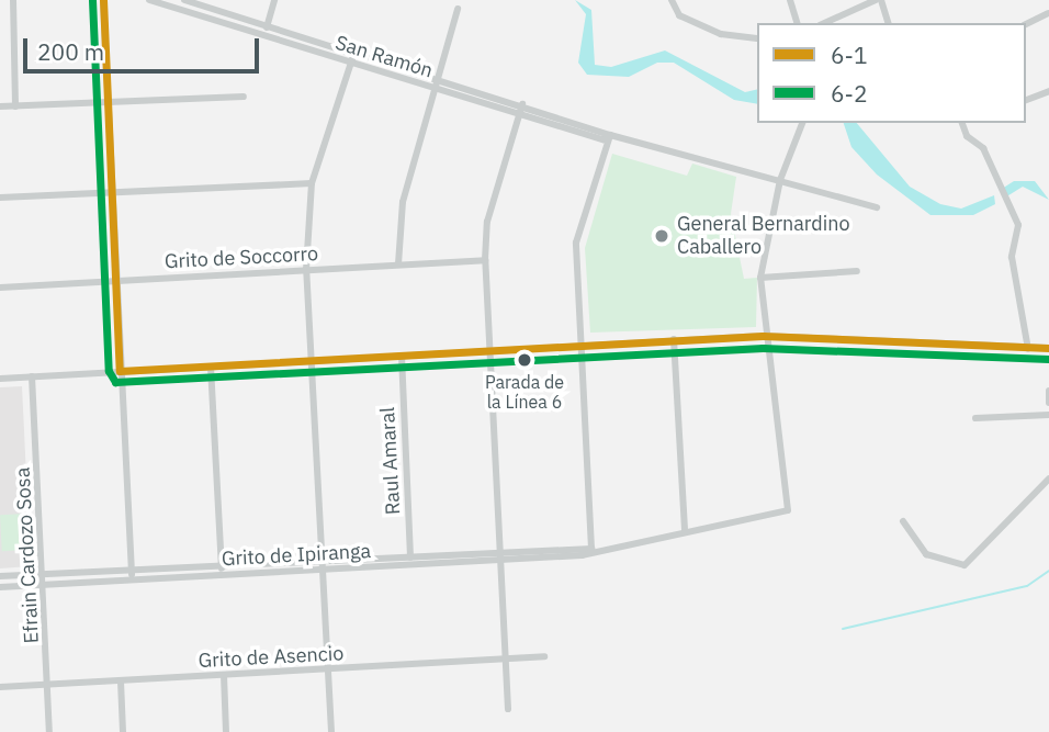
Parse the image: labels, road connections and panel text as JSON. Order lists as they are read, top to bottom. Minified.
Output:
{"streets":{"street":["San Ramón","Grito de Soccorro","Raul Amaral","Efrain Cardozo Sosa","Grito de Ipiranga","Grito de Asencio"]},"crossings":[["Raul Amaral","Grito de Ipiranga"],["Efrain Cardozo Sosa","Grito de Ipiranga"],["Efrain Cardozo Sosa","Grito de Asencio"]],"places":["General Bernardino Caballero","Parada de la Línea 6"],"lines":["transit line 6-1","transit line 6-2"],"legend":["6-1","6-2"],"scale_bar":"200 m"}
